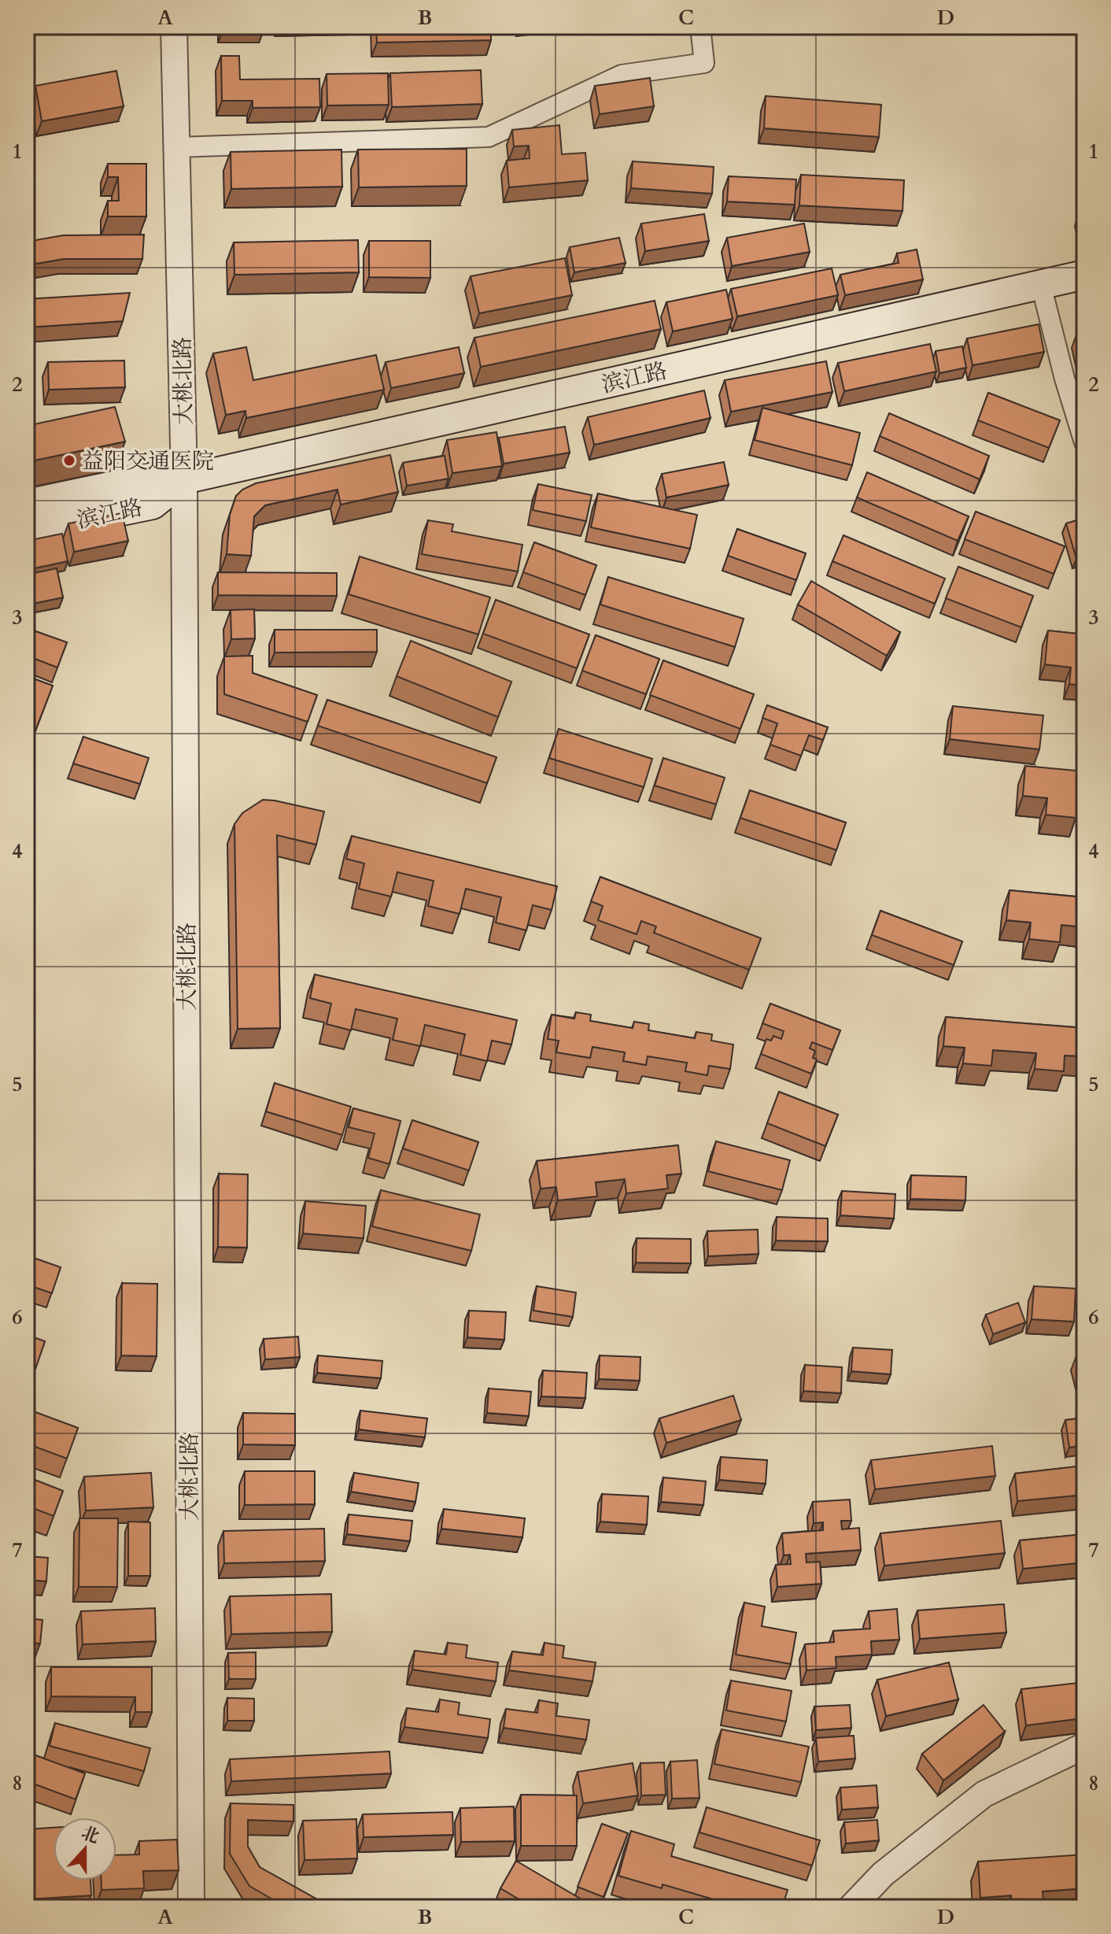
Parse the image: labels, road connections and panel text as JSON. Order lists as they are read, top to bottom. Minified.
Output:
{"streets":{"main road":["滨江路"],"street":["大桃北路"]},"crossings":[["滨江路","大桃北路"]],"places":["益阳交通医院"],"north":"top","grid":{"columns":["A","B","C","D"],"rows":["1","2","3","4","5","6","7","8"]}}
